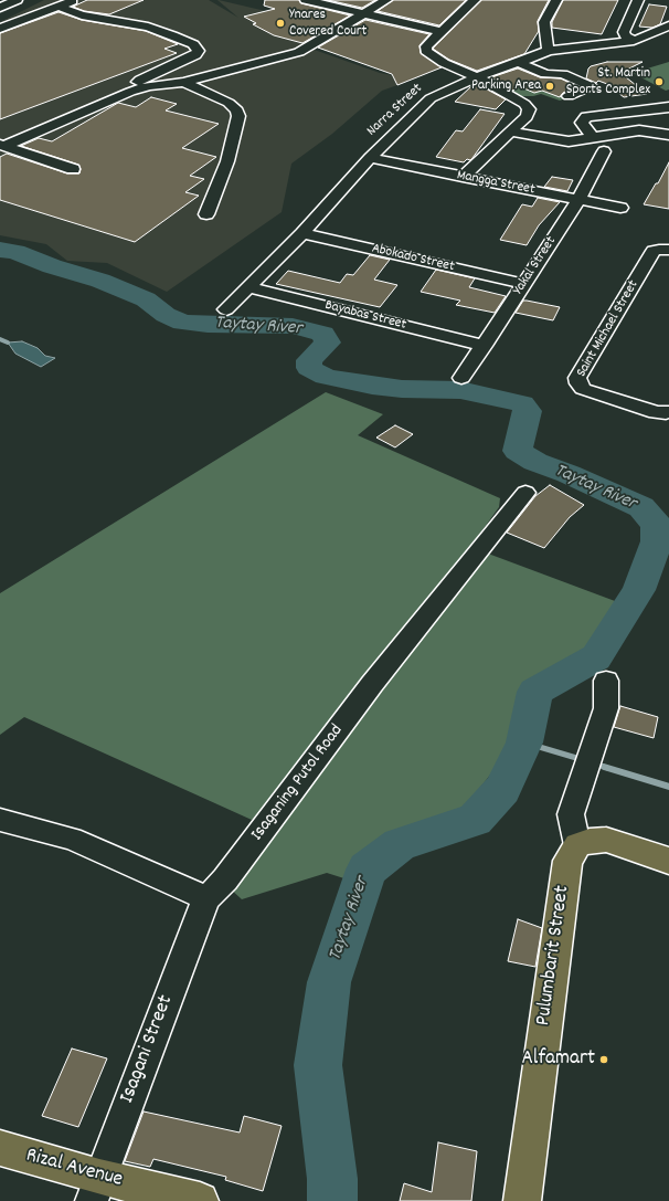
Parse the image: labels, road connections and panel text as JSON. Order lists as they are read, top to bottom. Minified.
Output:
{"streets":{"main road":["Pulumbarit Street","Rizal Avenue"],"street":["Narra Street","Mangga Street","Abokado Street","Yakal Street","Bayabas Street","Saint Michael Street","Isaganing Putol Road","Isagani Street"]},"crossings":[["Narra Street","Mangga Street"],["Narra Street","Abokado Street"],["Narra Street","Bayabas Street"],["Mangga Street","Yakal Street"],["Abokado Street","Yakal Street"],["Yakal Street","Bayabas Street"],["Isaganing Putol Road","Isagani Street"],["Isagani Street","Rizal Avenue"]],"water":["Taytay River"],"places":["Ynares Covered Court","St. Martin Sports Complex","Parking Area","Alfamart"]}
